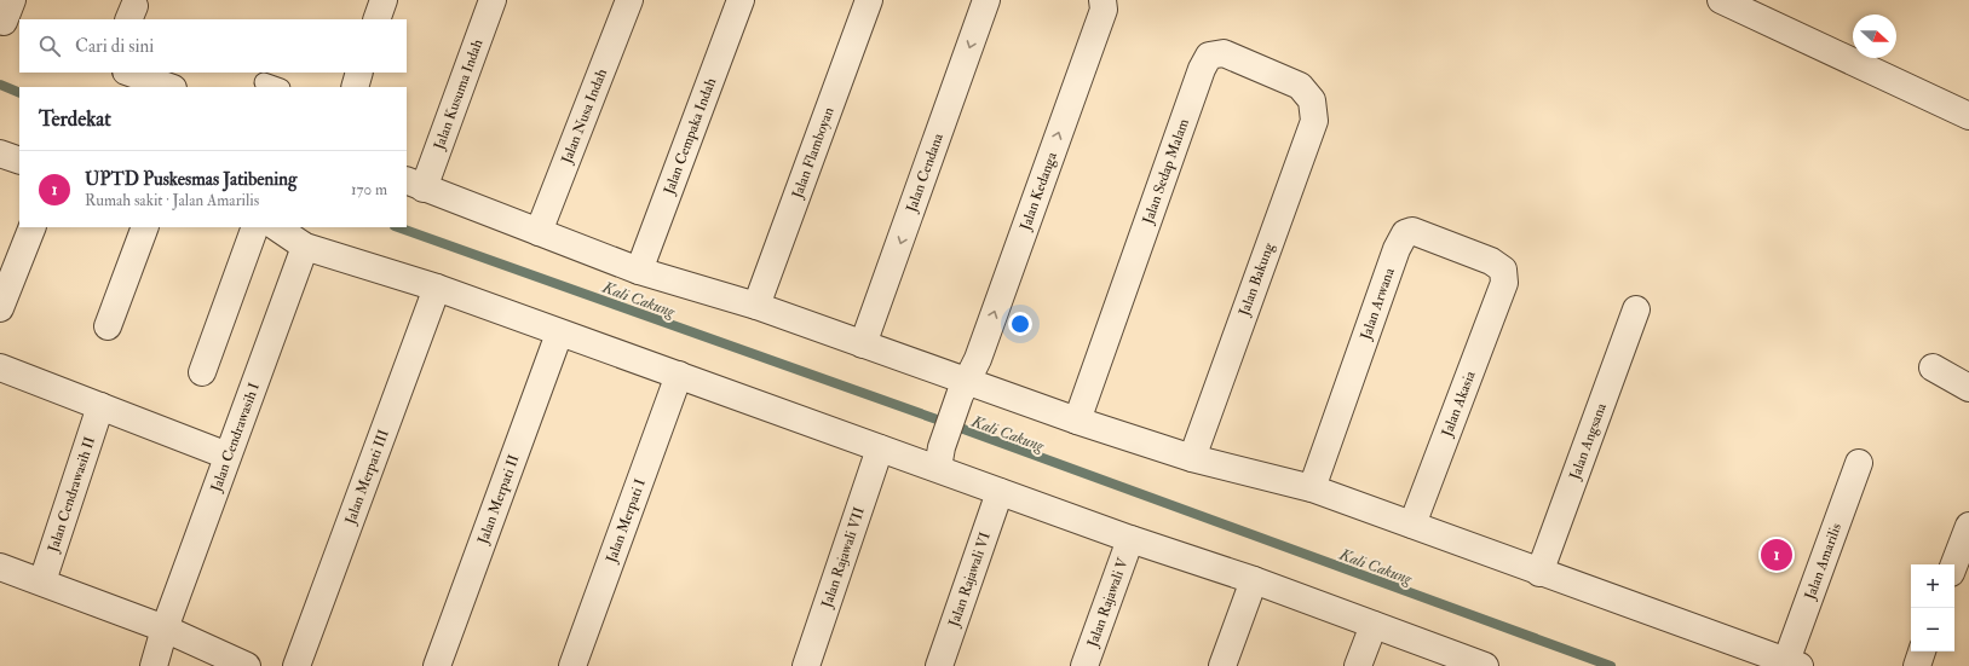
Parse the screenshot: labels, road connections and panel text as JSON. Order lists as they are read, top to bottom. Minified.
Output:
{"streets":{"street":["Jalan Kusuma Indah","Jalan Nusa Indah","Jalan Cempaka Indah","Jalan Flamboyan","Jalan Sedap Malam","Jalan Cendana","Jalan Kedanga","Jalan Bakung","Jalan Arwana","Jalan Akasia","Jalan Cendrawasih I","Jalan Angsana","Jalan Merpati III","Jalan Cendrawasih II","Jalan Merpati II","Jalan Merpati I","Jalan Rajawali VII","Jalan Amarilis","Jalan Rajawali VI","Jalan Rajawali V"]},"crossings":[["Jalan Sedap Malam","Jalan Bakung"],["Jalan Arwana","Jalan Akasia"]],"one_way":["Jalan Cendana","Jalan Kedanga"],"water":["Kali Cakung"],"north":"right","page":{"search":"Cari di sini","heading":"Terdekat","list":[{"mark":"1","name":"UPTD Puskesmas Jatibening","note":"Rumah sakit · Jalan Amarilis","value":"170 m"}],"pins":"1","map_buttons":["+","−"]}}
